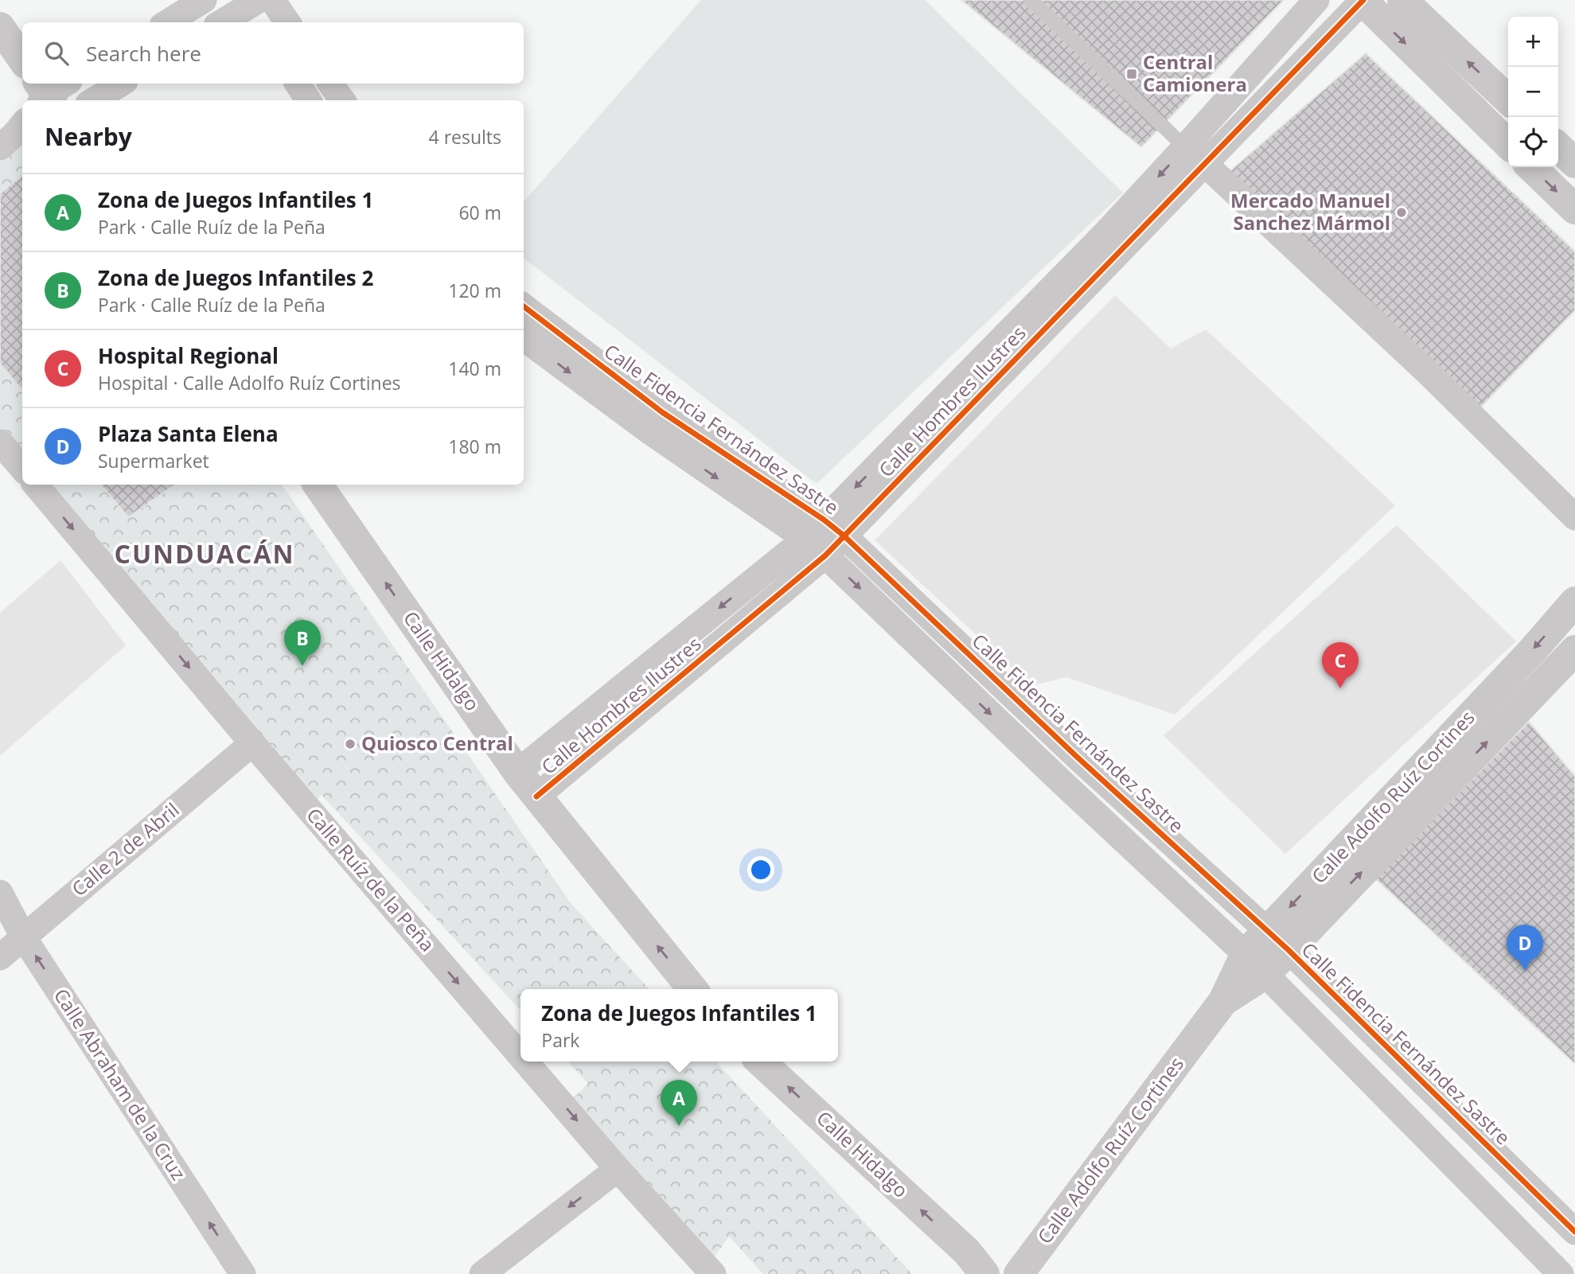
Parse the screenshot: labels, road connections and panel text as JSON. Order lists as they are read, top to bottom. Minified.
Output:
{"streets":{"street":["Calle Hombres Ilustres","Calle Fidencia Fernández Sastre","Calle Hidalgo","Calle Adolfo Ruíz Cortines","Calle 2 de Abril","Calle Ruíz de la Peña","Calle Abraham de la Cruz"]},"crossings":[["Calle Hombres Ilustres","Calle Fidencia Fernández Sastre"],["Calle Hombres Ilustres","Calle Hidalgo"],["Calle Fidencia Fernández Sastre","Calle Adolfo Ruíz Cortines"],["Calle 2 de Abril","Calle Ruíz de la Peña"],["Calle 2 de Abril","Calle Abraham de la Cruz"]],"one_way":["Calle Hidalgo","Calle Ruíz de la Peña","Calle Abraham de la Cruz"],"districts":["CUNDUACÁN"],"places":{"transit":["Central Camionera"],"other":["Mercado Manuel Sanchez Mármol","Quiosco Central"]},"page":{"map_buttons":["+","−"],"search":"Search here","heading":["Nearby","4 results"],"list":[{"mark":"A","name":"Zona de Juegos Infantiles 1","note":"Park · Calle Ruíz de la Peña","value":"60 m"},{"mark":"B","name":"Zona de Juegos Infantiles 2","note":"Park · Calle Ruíz de la Peña","value":"120 m"},{"mark":"C","name":"Hospital Regional","note":"Hospital · Calle Adolfo Ruíz Cortines","value":"140 m"},{"mark":"D","name":"Plaza Santa Elena","note":"Supermarket","value":"180 m"}],"pins":["B","C","D","A"],"popup":["Zona de Juegos Infantiles 1","Park"]}}
